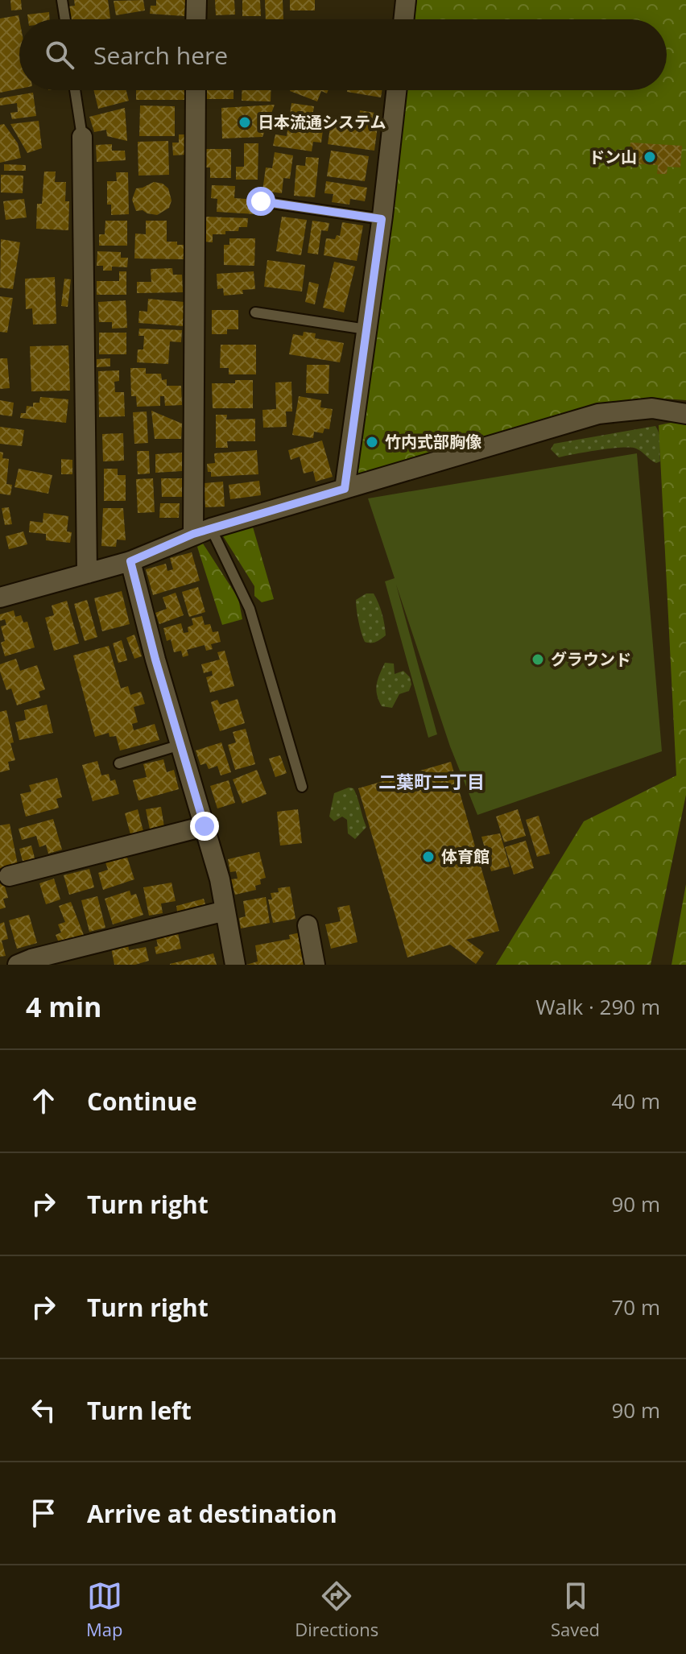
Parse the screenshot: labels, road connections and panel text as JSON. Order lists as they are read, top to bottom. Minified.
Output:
{"districts":["二葉町二丁目"],"places":["日本流通システム","ドン山","竹内式部胸像","グラウンド","体育館"],"page":{"search":"Search here","heading":["4 min","Walk · 290 m"],"list":[["Continue","40 m"],["Turn right","90 m"],["Turn right","70 m"],["Turn left","90 m"],"Arrive at destination"],"nav":["Map","Directions","Saved"]}}
